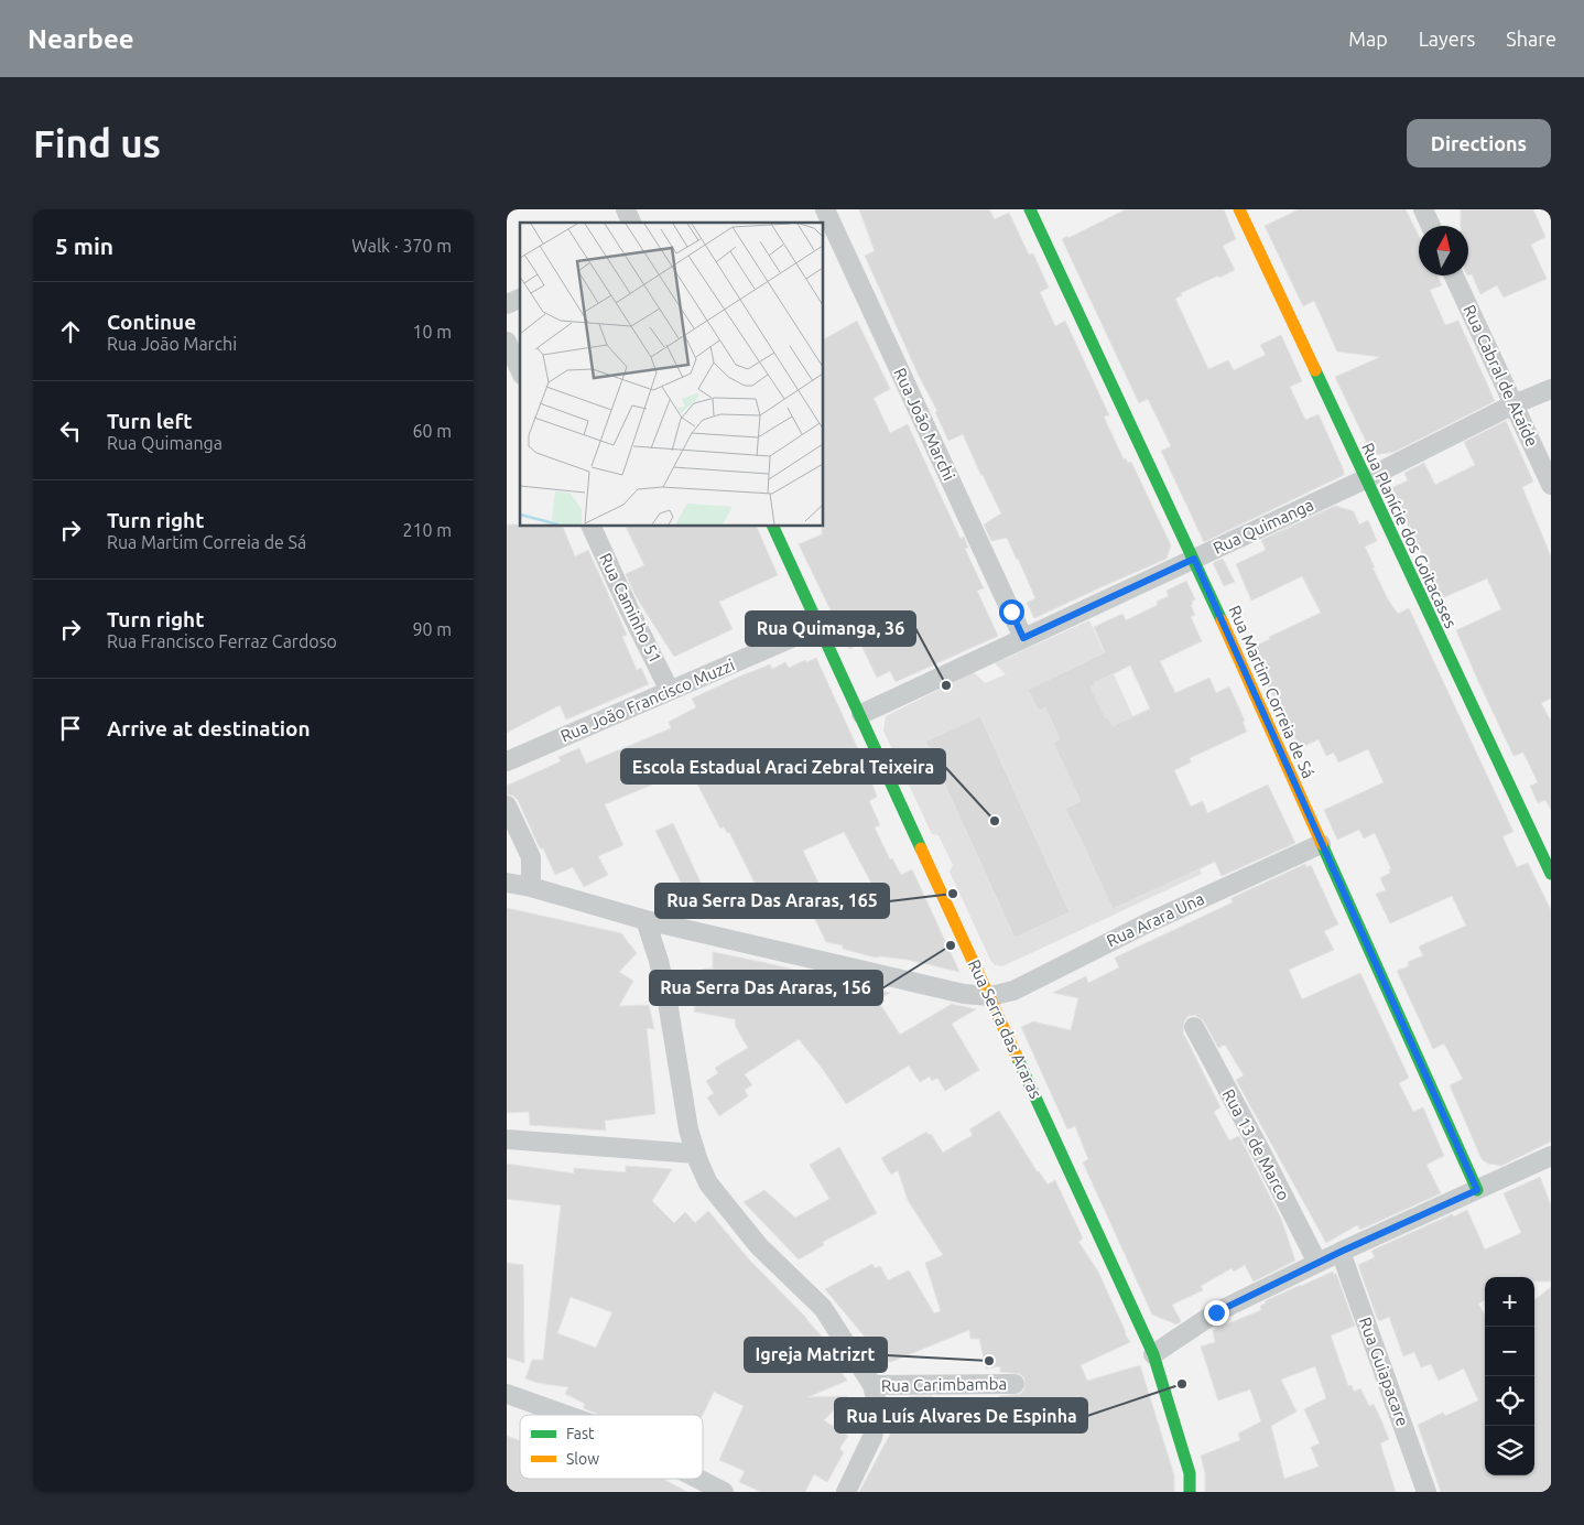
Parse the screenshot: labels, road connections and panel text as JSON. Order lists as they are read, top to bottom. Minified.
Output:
{"streets":{"street":["Rua Cabral de Ataíde","Rua João Marchi","Rua Quimanga","Rua Planície dos Goitacases","Rua Caminho 51","Rua Martim Correia de Sá","Rua João Francisco Muzzi","Rua Arara Una","Rua Serra das Araras","Rua 13 de Marco","Rua Guiapacare","Rua Carimbamba"]},"crossings":[["Rua Cabral de Ataíde","Rua Quimanga"],["Rua João Marchi","Rua Quimanga"],["Rua Quimanga","Rua Planície dos Goitacases"],["Rua Quimanga","Rua Martim Correia de Sá"],["Rua Quimanga","Rua Serra das Araras"],["Rua Caminho 51","Rua João Francisco Muzzi"],["Rua Martim Correia de Sá","Rua Arara Una"],["Rua João Francisco Muzzi","Rua Serra das Araras"],["Rua Arara Una","Rua Serra das Araras"]],"places":["Rua Quimanga, 36","Escola Estadual Araci Zebral Teixeira","Rua Serra Das Araras, 165","Rua Serra Das Araras, 156","Igreja Matrizrt","Rua Luís Alvares De Espinha"],"legend":["Fast","Slow"],"north":"top","page":{"header":"Nearbee","nav":["Map","Layers","Share"],"buttons":"Directions","title":"Find us","heading":["5 min","Walk · 370 m"],"list":[["Continue","Rua João Marchi","10 m"],["Turn left","Rua Quimanga","60 m"],["Turn right","Rua Martim Correia de Sá","210 m"],["Turn right","Rua Francisco Ferraz Cardoso","90 m"],"Arrive at destination"],"map_buttons":["+","−"]}}
